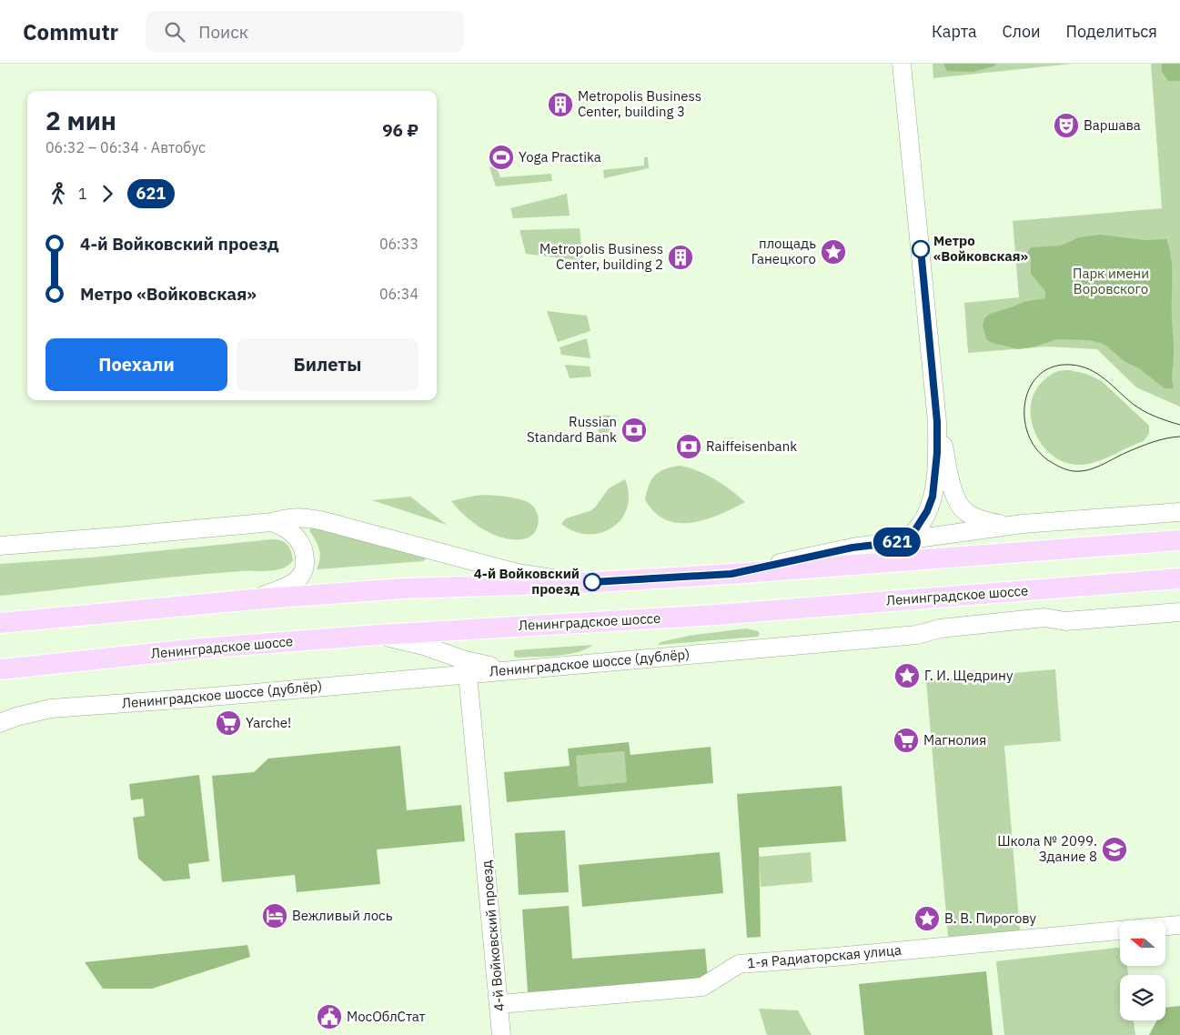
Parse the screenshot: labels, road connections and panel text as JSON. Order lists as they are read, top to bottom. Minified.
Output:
{"streets":{"main road":["Ленинградское шоссе"],"street":["Ленинградское шоссе (дублёр)","4-й Войковский проезд","1-я Радиаторская улица"]},"crossings":[["Ленинградское шоссе (дублёр)","4-й Войковский проезд"],["4-й Войковский проезд","1-я Радиаторская улица"]],"parks":["Парк имени Воровского"],"places":{"building":["Metropolis Business Center, building 3","Metropolis Business Center, building 2"],"theatre":["Варшава"],"sports":["Yoga Practika"],"other":["Метро «Войковская»","4-й Войковский проезд"],"place":["площадь Ганецкого","Г. И. Щедрину","В. В. Пирогову"],"bank":["Russian Standard Bank","Raiffeisenbank"],"supermarket":["Yarche!","Магнолия"],"school or university":["Школа № 2099. Здание 8"],"hotel":["Вежливый лось"],"public building":["МосОблСтат"]},"lines":["bus line 621"],"north":"left","page":{"header":"Commutr","search":"Поиск","nav":["Карта","Слои","Поделиться"],"on_map":"621","heading":["2 мин","06:32 – 06:34 · Автобус","96 ₽"],"legs":["1","621"],"list":[{"name":"4-й Войковский проезд","value":"06:33"},{"name":"Метро «Войковская»","value":"06:34"}],"buttons":["Поехали","Билеты"]}}
